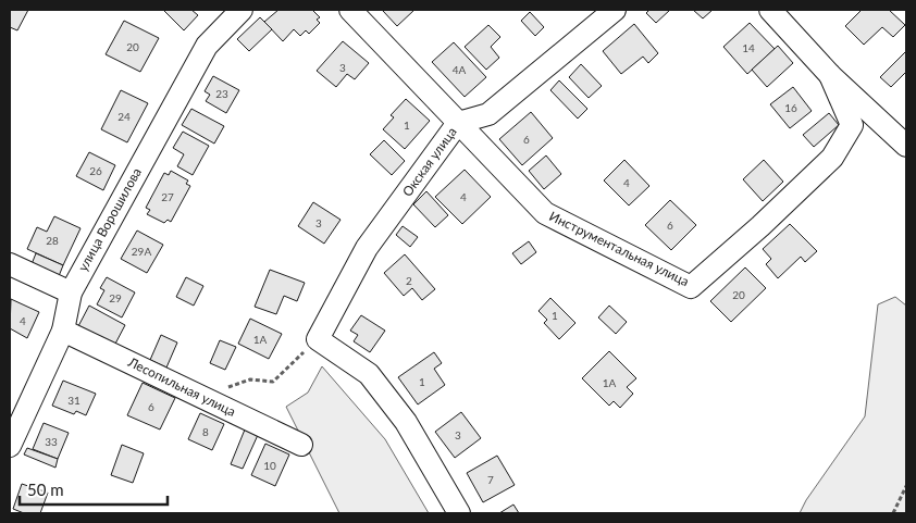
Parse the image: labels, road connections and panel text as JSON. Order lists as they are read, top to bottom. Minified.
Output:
{"streets":{"street":["Окская улица","улица Ворошилова","Инструментальная улица","Лесопильная улица"]},"crossings":[["Окская улица","Инструментальная улица"],["улица Ворошилова","Лесопильная улица"]],"house_numbers":["20","14","3","4А","23","16","24","1","6","26","4","27","4","3","6","28","29А","2","20","29","1","4","1А","1","1А","31","6","8","3","33","10","7"],"scale_bar":"50 m"}
